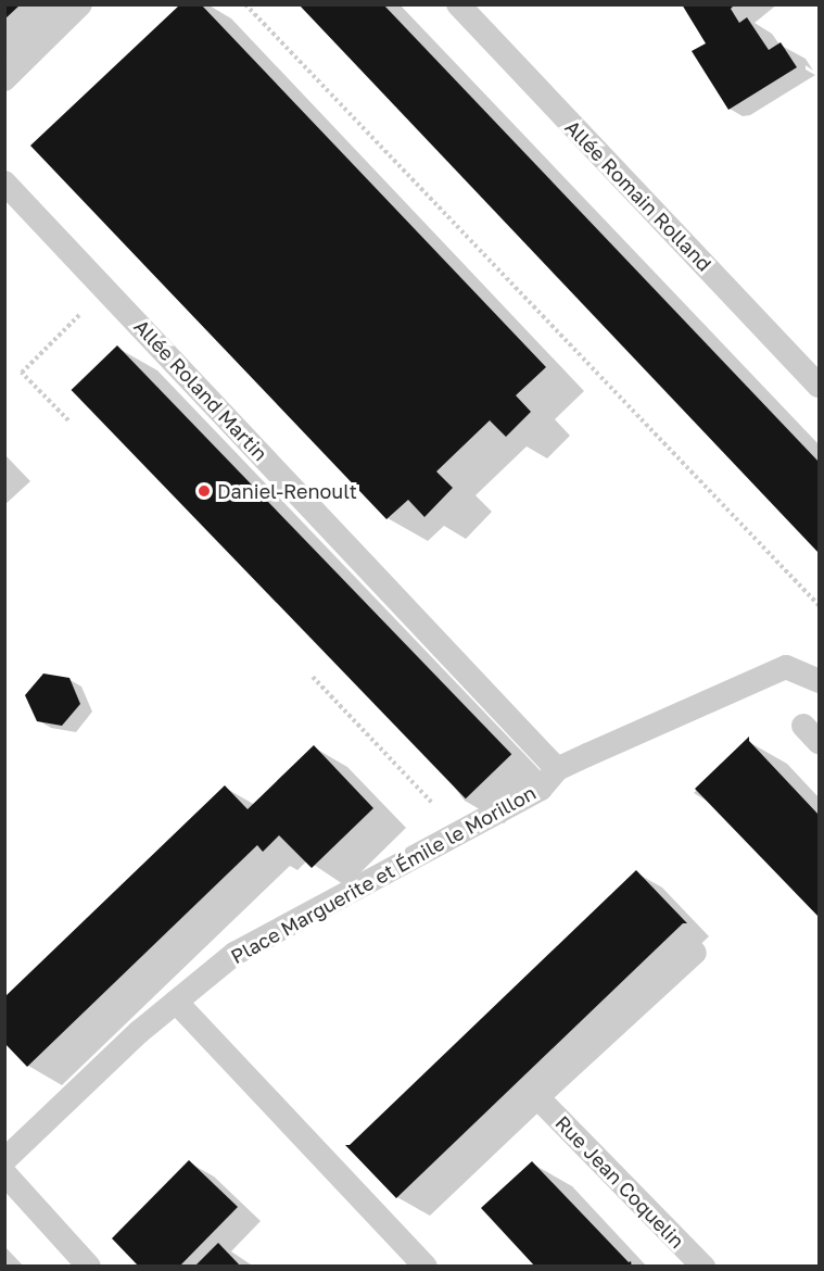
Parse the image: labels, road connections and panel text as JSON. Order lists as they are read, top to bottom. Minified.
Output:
{"streets":{"lane":["Allée Romain Rolland","Allée Roland Martin","Place Marguerite et Émile le Morillon","Rue Jean Coquelin"]},"crossings":[["Allée Roland Martin","Place Marguerite et Émile le Morillon"]],"places":["Daniel-Renoult"]}
